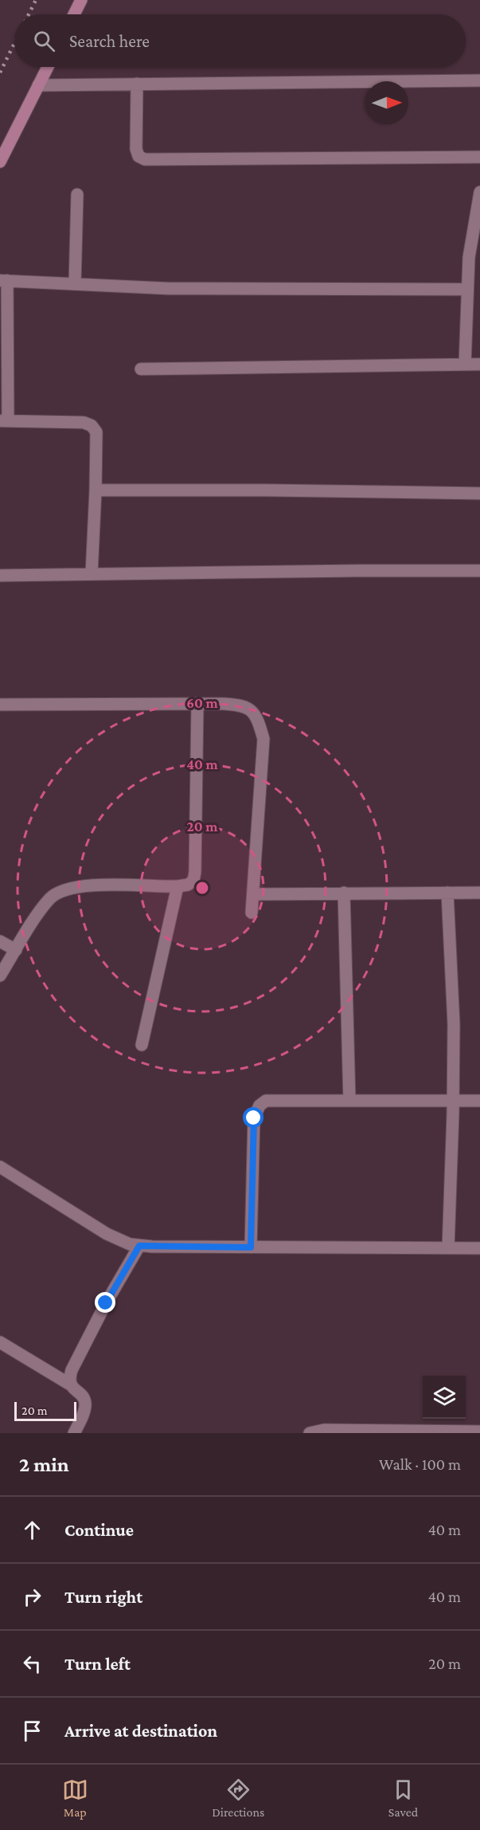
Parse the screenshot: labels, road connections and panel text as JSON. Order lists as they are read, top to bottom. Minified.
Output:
{"scale_bar":"20 m","north":"right","page":{"search":"Search here","scale":"20 m","heading":["2 min","Walk · 100 m"],"list":[["Continue","40 m"],["Turn right","40 m"],["Turn left","20 m"],"Arrive at destination"],"nav":["Map","Directions","Saved"]},"rings":["60 m","40 m","20 m"]}
